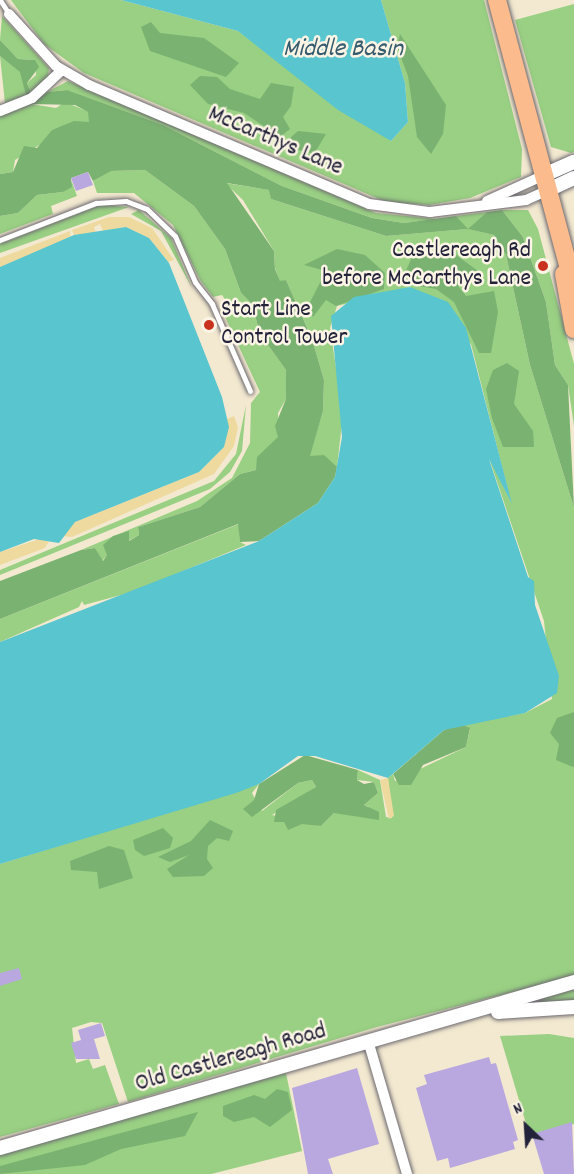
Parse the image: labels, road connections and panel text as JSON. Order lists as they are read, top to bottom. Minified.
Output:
{"streets":{"street":["McCarthys Lane","Old Castlereagh Road"]},"water":["Middle Basin"],"places":["Castlereagh Rd before McCarthys Lane","Start Line Control Tower"],"north":"top left"}
